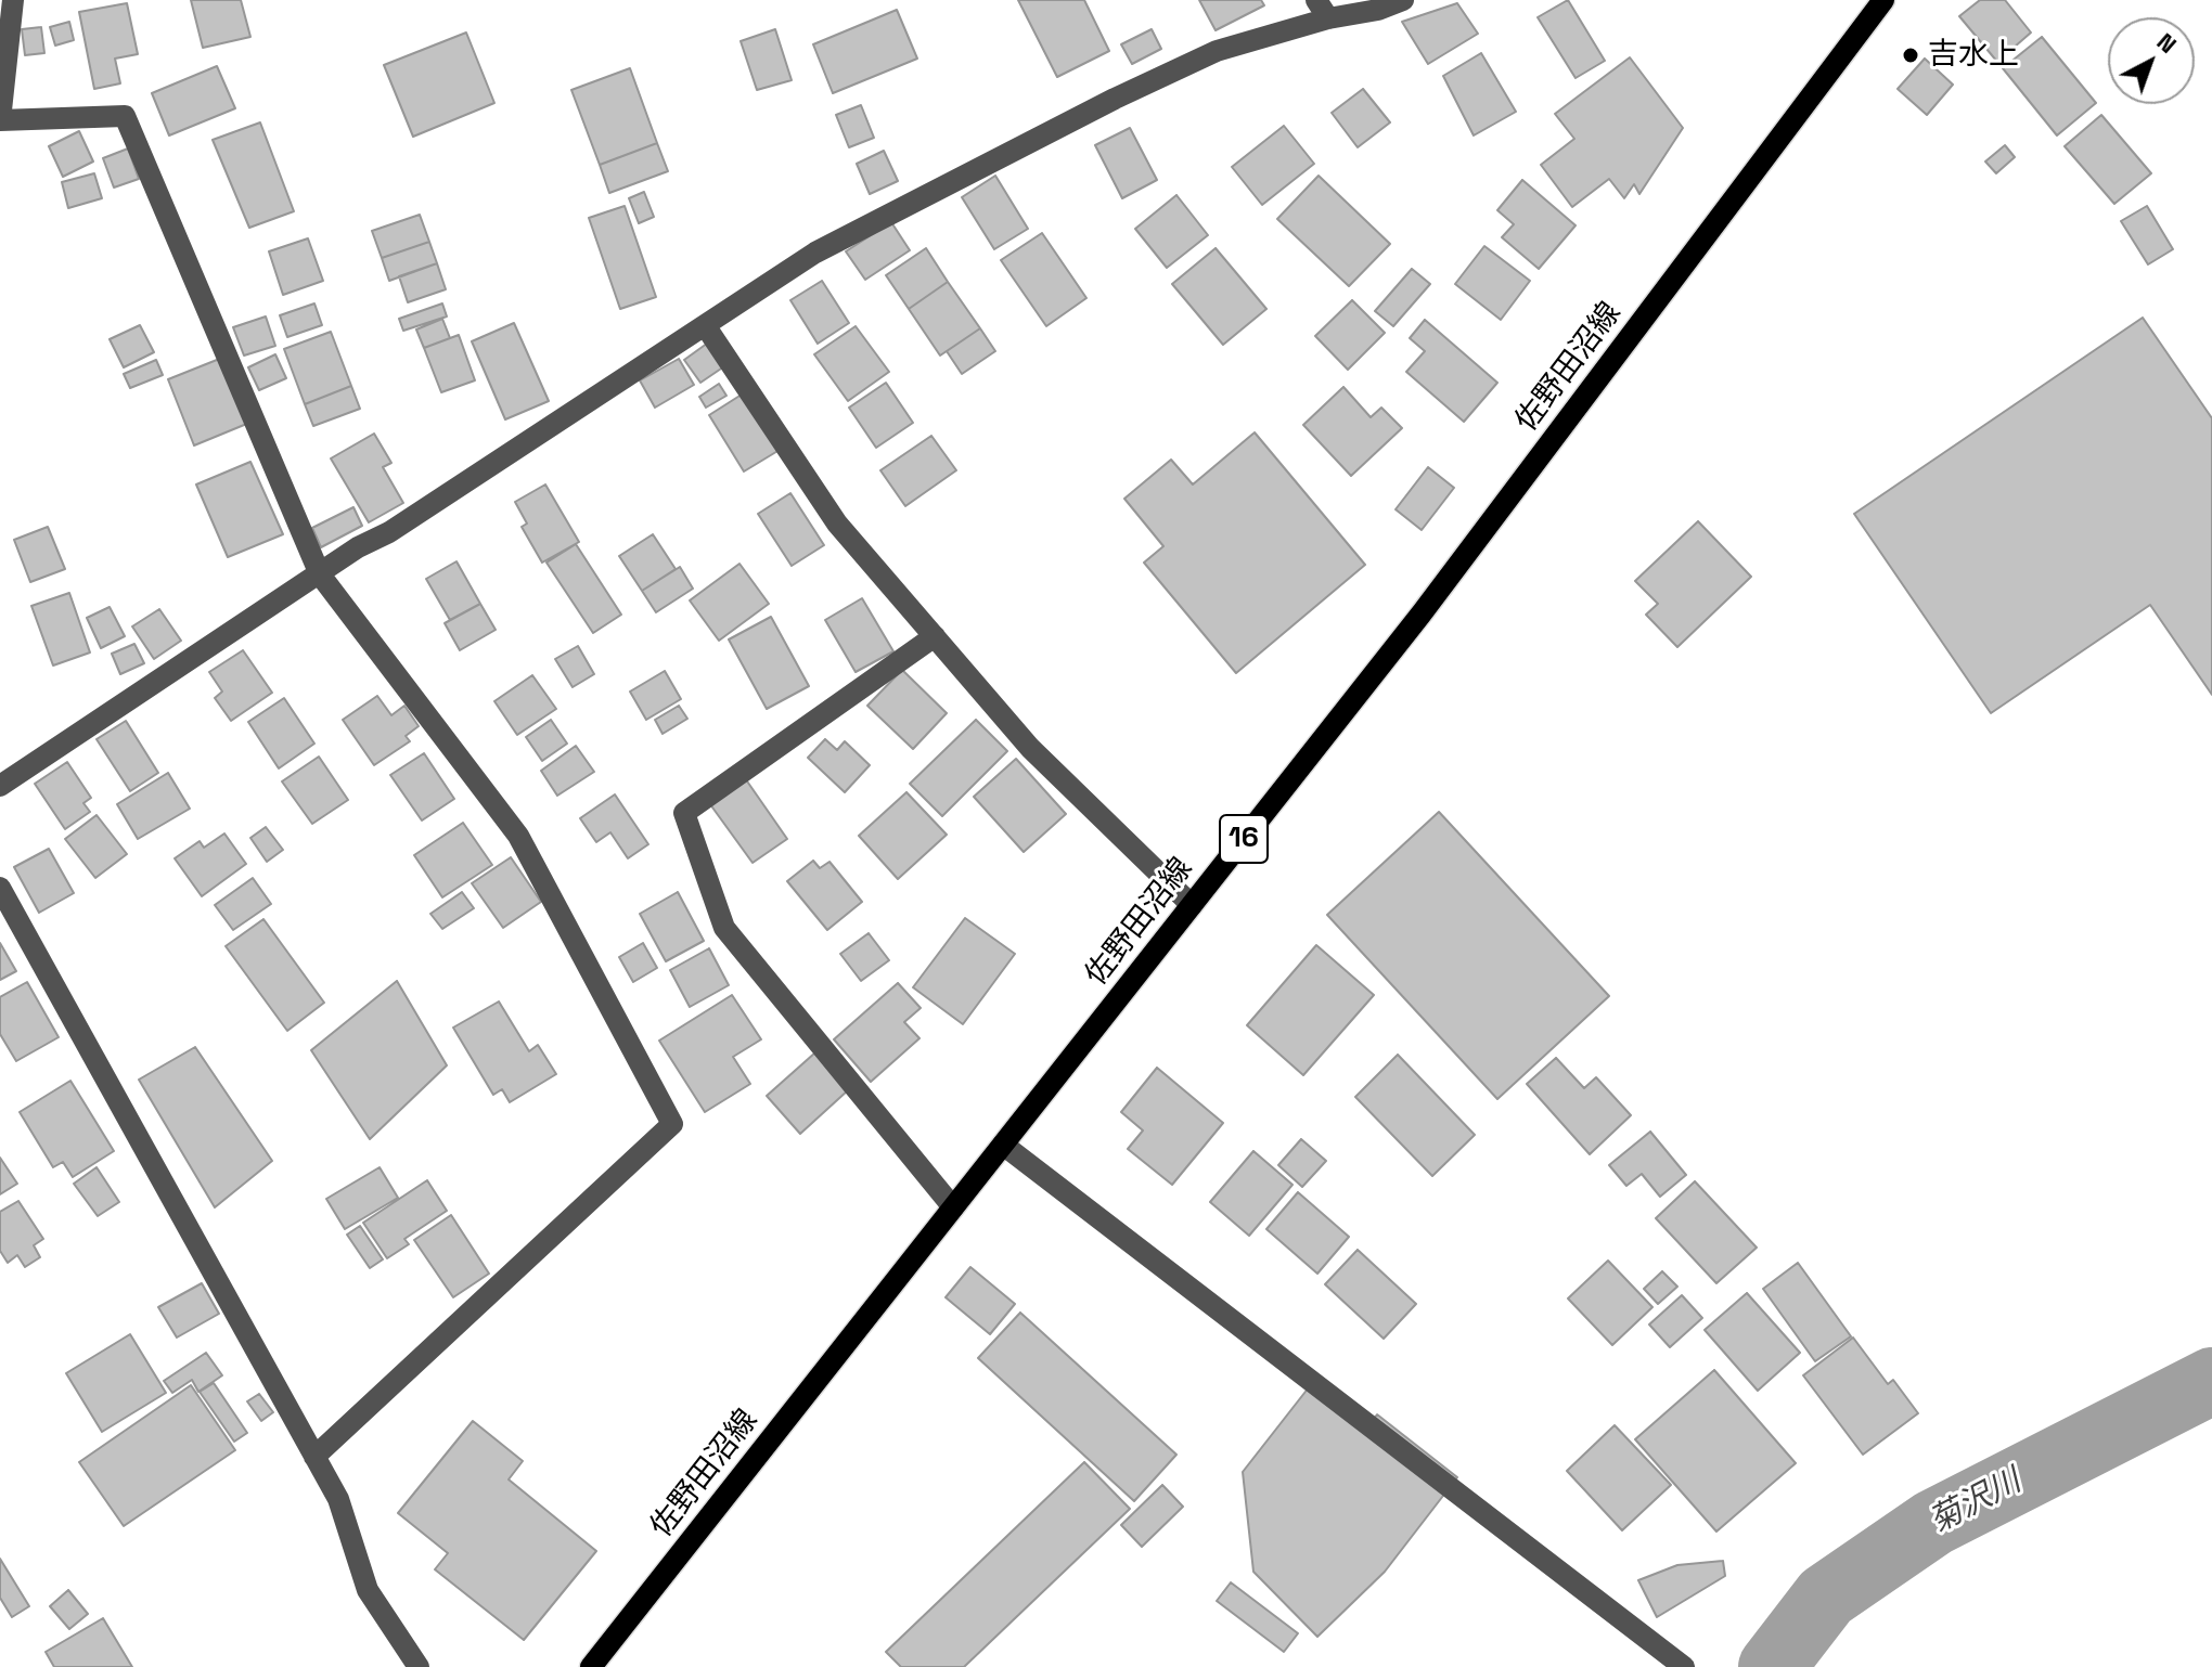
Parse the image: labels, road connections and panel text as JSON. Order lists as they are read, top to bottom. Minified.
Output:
{"streets":{"main road":["佐野田沼線","16"]},"water":["菊沢川"],"places":["吉水上"],"north":"top right"}
